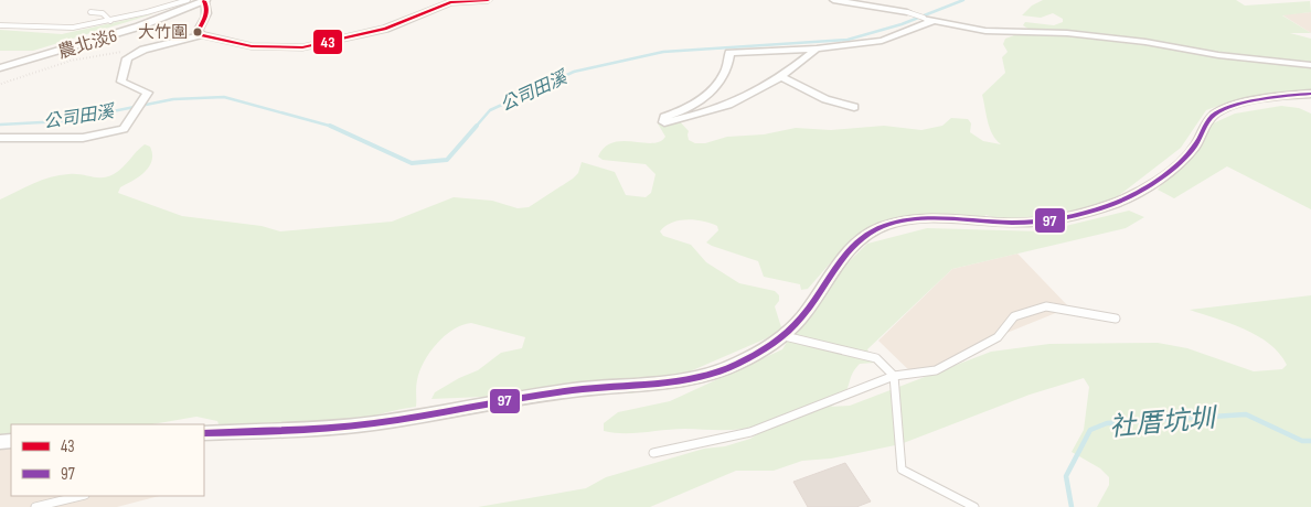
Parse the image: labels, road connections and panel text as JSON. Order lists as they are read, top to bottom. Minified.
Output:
{"streets":{"street":["農北淡6"]},"water":["公司田溪","社厝坑圳"],"places":["大竹圍"],"lines":["transit line 43","transit line 97"],"legend":["43","97"]}
